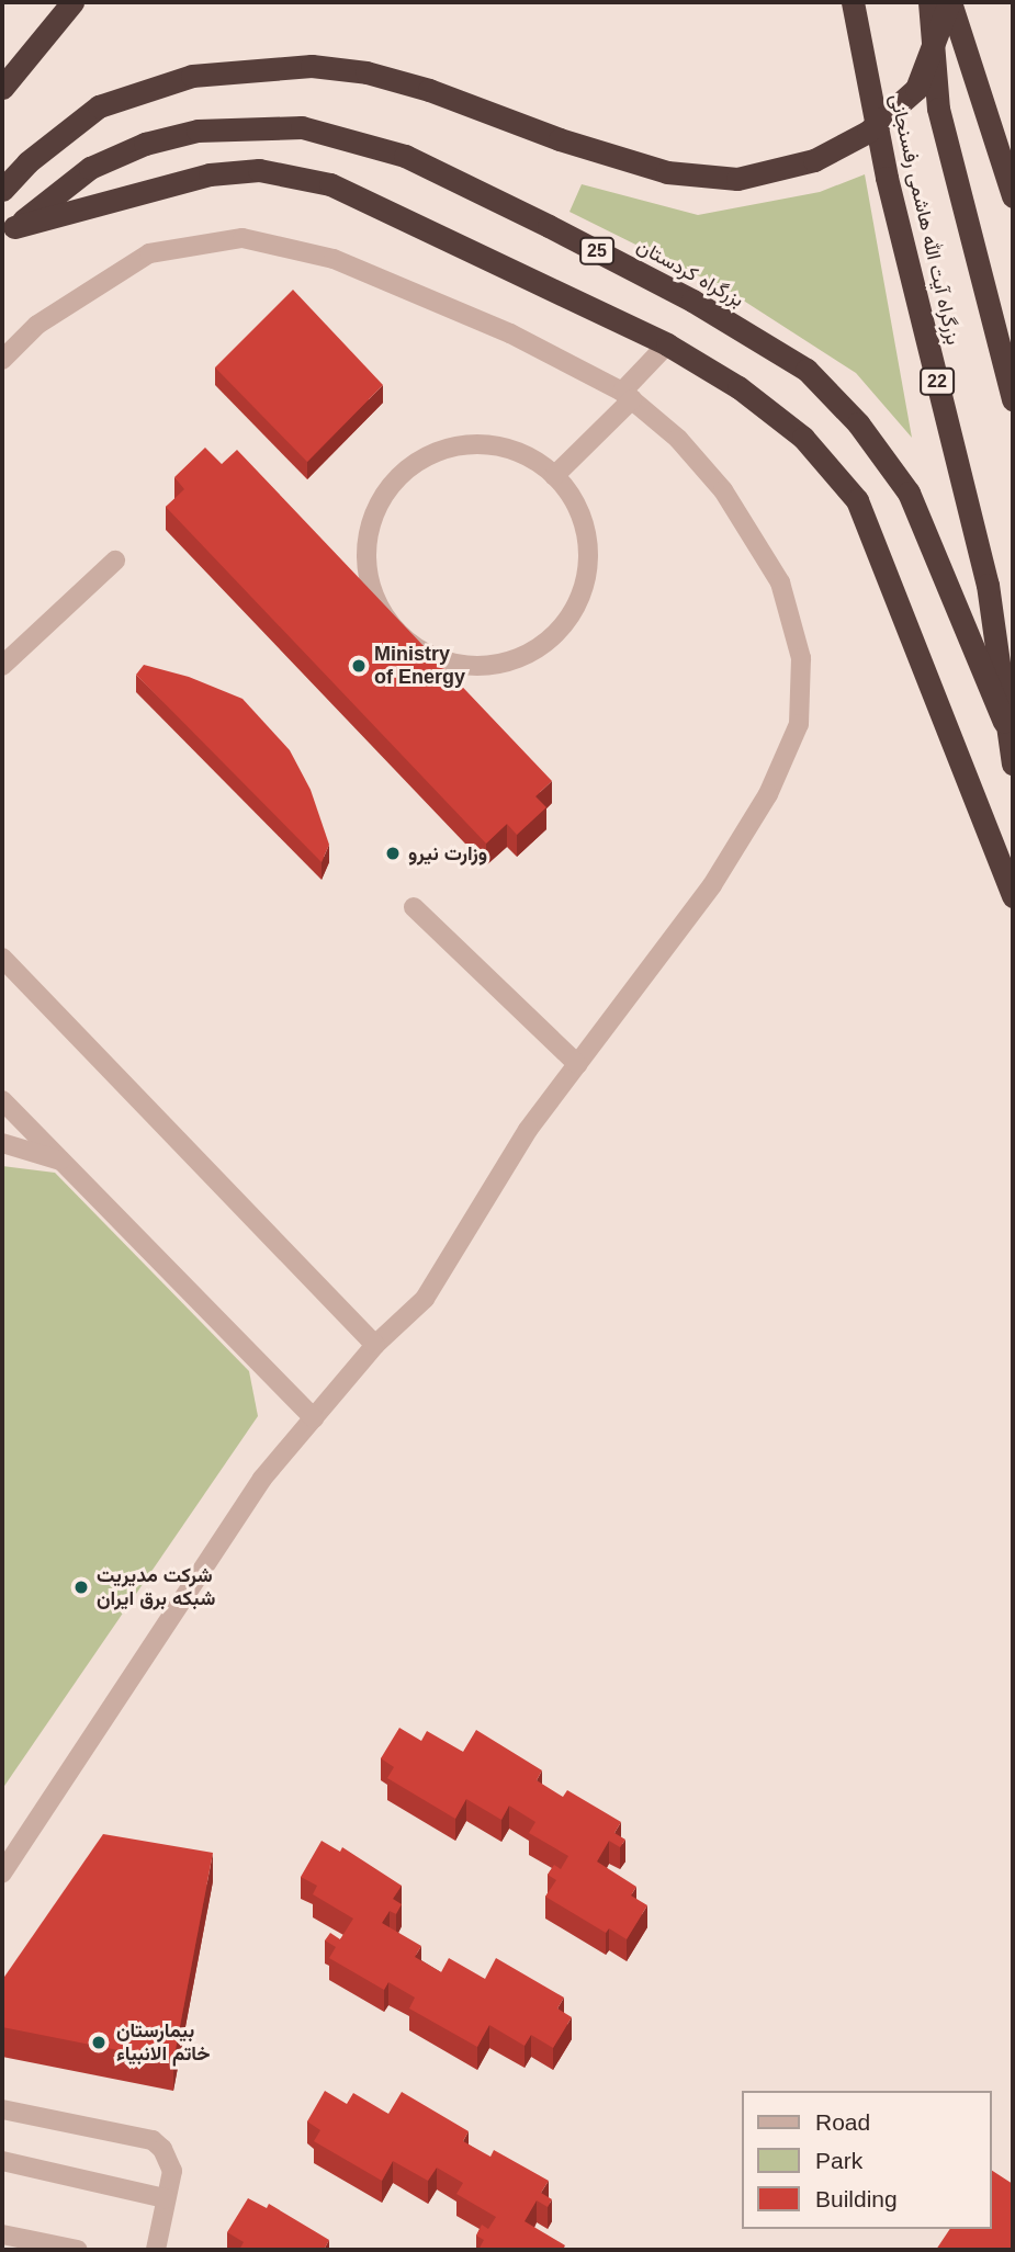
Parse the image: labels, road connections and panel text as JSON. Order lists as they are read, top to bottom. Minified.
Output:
{"streets":{"highway":["بزرگراه آیت الله هاشمی رفسنجانی","25","بزرگراه کردستان","22"]},"crossings":[["بزرگراه آیت الله هاشمی رفسنجانی","بزرگراه کردستان"]],"places":["Ministry of Energy","وزارت نیرو","شرکت مدیریت شبکه برق ایران","بیمارستان خاتم الانبیاء"],"legend":["Road","Park","Building"]}
